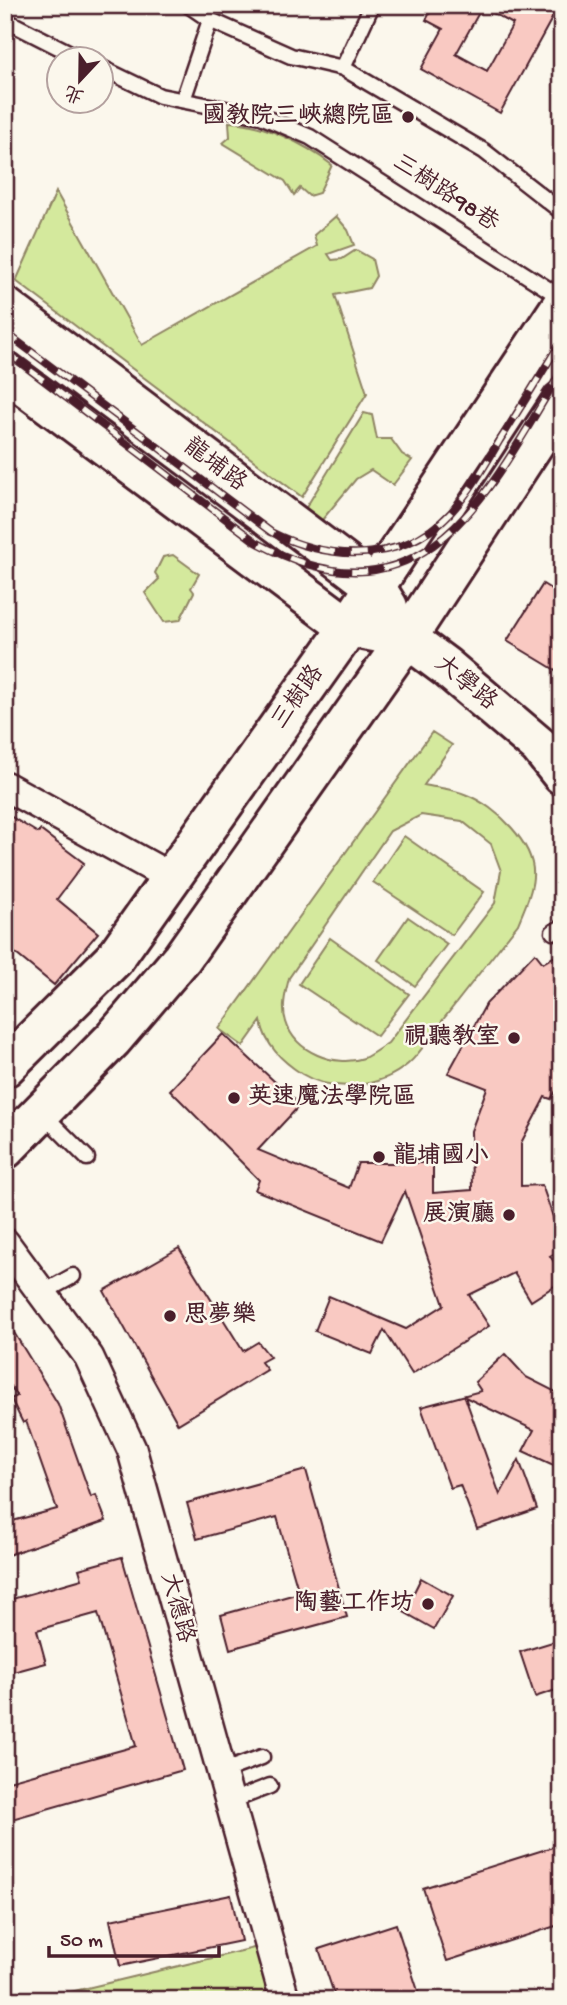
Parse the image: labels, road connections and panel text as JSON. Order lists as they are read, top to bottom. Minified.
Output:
{"streets":{"street":["龍埔路","大學路","三樹路","大德路"],"lane":["三樹路98巷"]},"crossings":[["龍埔路","大學路"],["龍埔路","三樹路"],["大學路","三樹路"]],"places":["國教院三峽總院區","視聽教室","英速魔法學院區","龍埔國小","展演廳","思夢樂","陶藝工作坊"],"scale_bar":"50 m","north":"bottom"}
